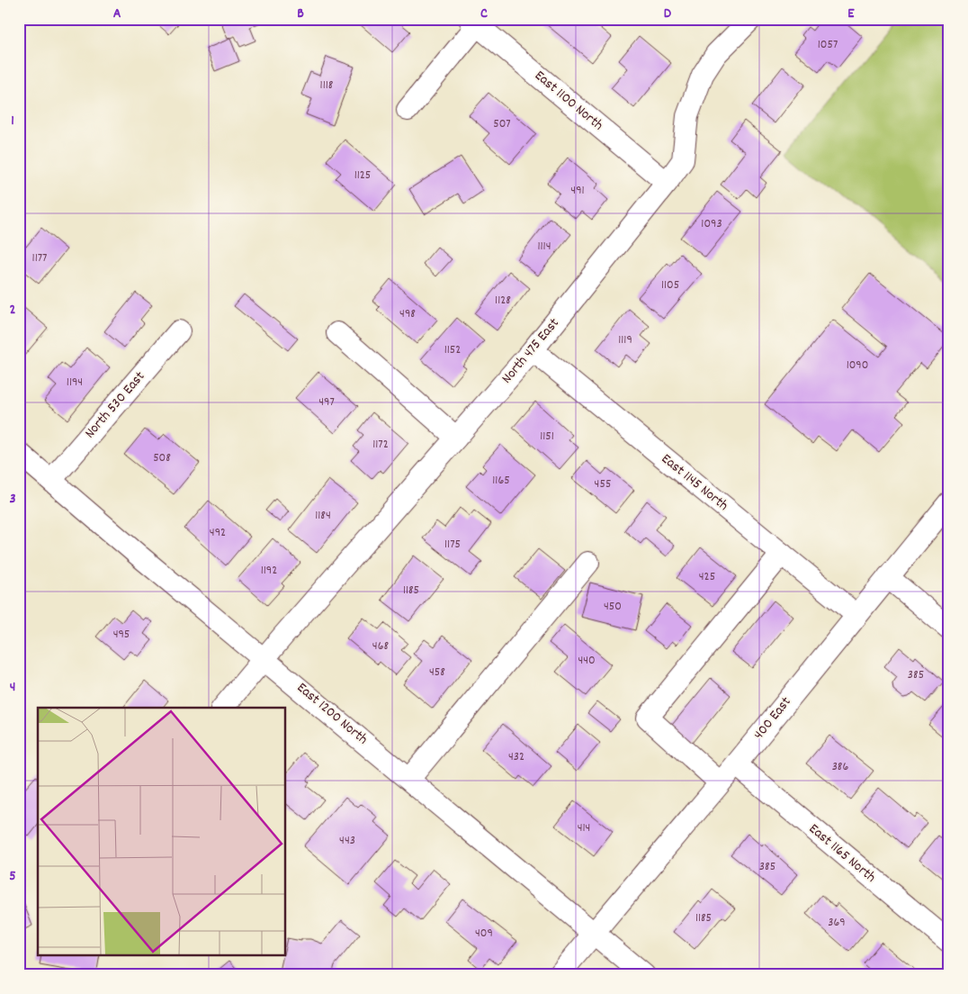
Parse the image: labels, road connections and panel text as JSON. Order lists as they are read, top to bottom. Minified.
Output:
{"streets":{"street":["East 1100 North","North 475 East","North 530 East","East 1145 North","East 1200 North","400 East","East 1165 North"]},"crossings":[["East 1100 North","North 475 East"],["North 475 East","East 1145 North"],["North 475 East","East 1200 North"],["North 530 East","East 1200 North"],["East 1145 North","400 East"],["East 1200 North","400 East"],["400 East","East 1165 North"]],"house_numbers":["1057","1118","507","1125","491","1093","1114","1177","1105","1128","498","1119","1152","1090","1194","497","1151","1172","508","1165","455","1184","492","1175","1192","425","1185","450","495","468","440","458","385","432","386","414","443","385","1185","369","409"],"grid":{"columns":["A","B","C","D","E"],"rows":["1","2","3","4","5"]}}
